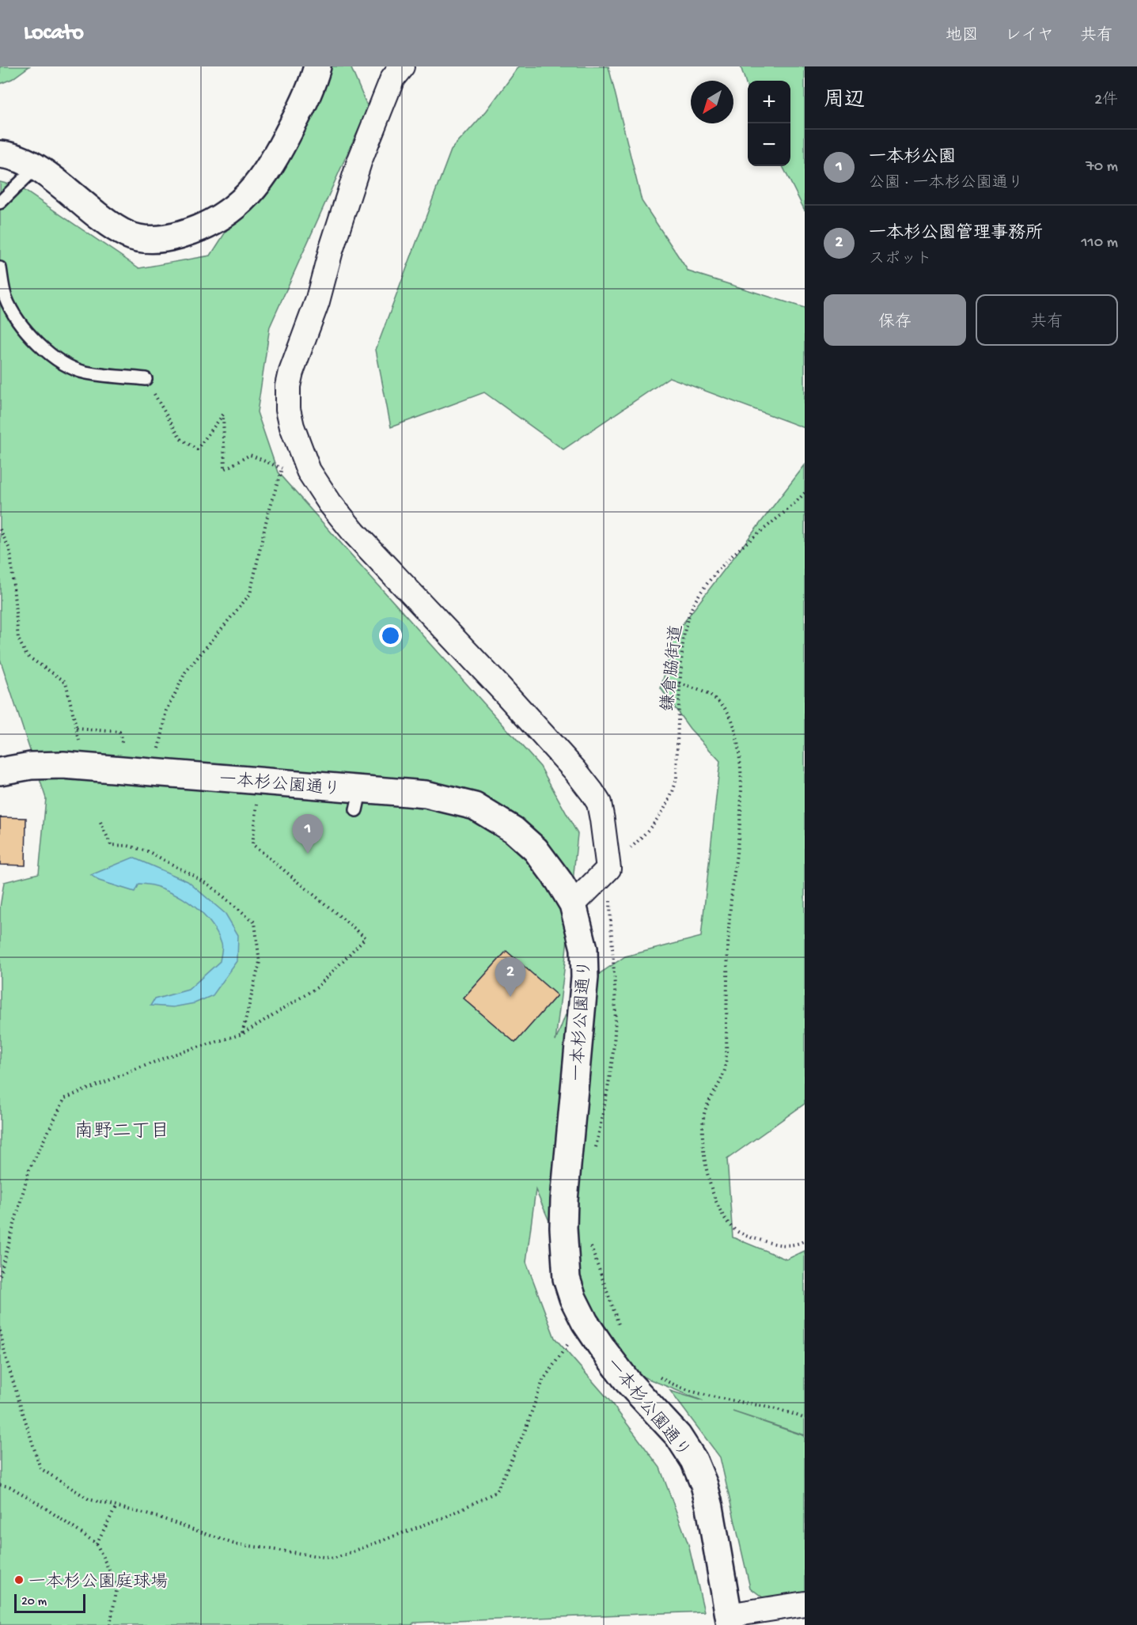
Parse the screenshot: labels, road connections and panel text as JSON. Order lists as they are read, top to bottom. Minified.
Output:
{"streets":{"street":["一本杉公園通り"],"path":["鎌倉脇街道"]},"districts":["南野二丁目"],"places":["一本杉公園庭球場"],"scale_bar":"20 m","north":"bottom left","page":{"header":"Locato","nav":["地図","レイヤ","共有"],"heading":["周辺","2件"],"map_buttons":["+","−"],"list":[{"mark":"1","name":"一本杉公園","note":"公園 · 一本杉公園通り","value":"70 m"},{"mark":"2","name":"一本杉公園管理事務所","note":"スポット","value":"110 m"}],"buttons":["保存","共有"],"pins":["1","2"],"scale":"20 m"}}
